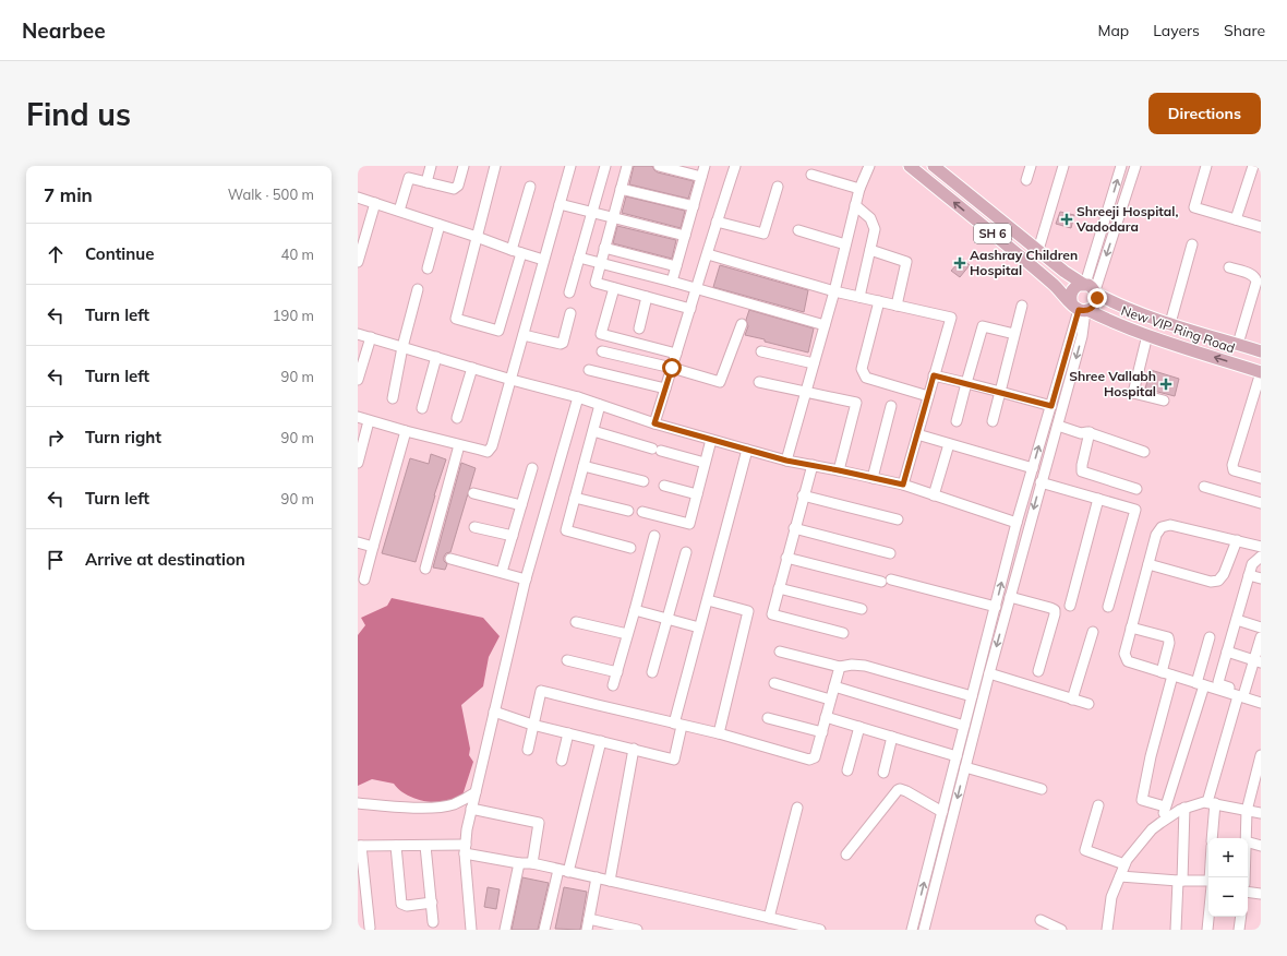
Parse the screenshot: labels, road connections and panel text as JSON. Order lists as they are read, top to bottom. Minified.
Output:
{"streets":{"main road":["SH 6","New VIP Ring Road"]},"places":{"health":["Shreeji Hospital, Vadodara","Aashray Children Hospital","Shree Vallabh Hospital"]},"page":{"header":"Nearbee","nav":["Map","Layers","Share"],"buttons":"Directions","title":"Find us","heading":["7 min","Walk · 500 m"],"list":[["Continue","40 m"],["Turn left","190 m"],["Turn left","90 m"],["Turn right","90 m"],["Turn left","90 m"],"Arrive at destination"],"map_buttons":["+","−"]}}
